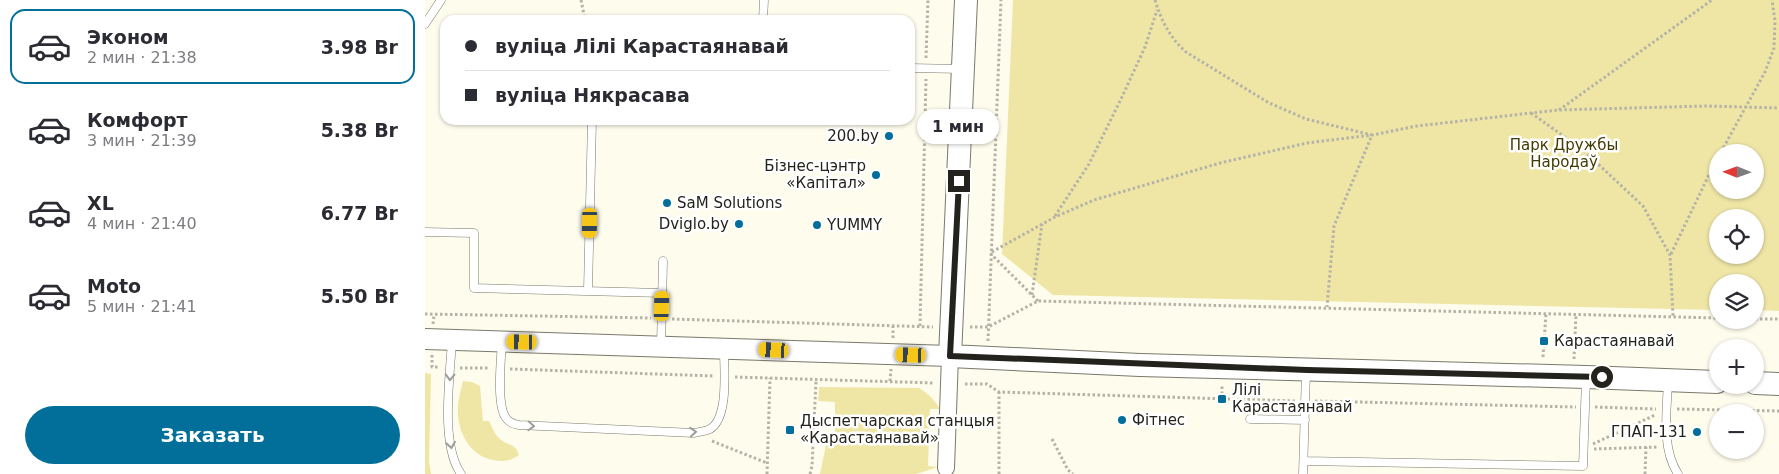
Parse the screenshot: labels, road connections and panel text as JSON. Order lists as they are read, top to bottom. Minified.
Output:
{"parks":["Парк Дружбы Народаў"],"places":{"other":["200.by","Бізнес-цэнтр «Капітал»","SaM Solutions","Dviglo.by","YUMMY","Фітнес","ГПАП-131"],"transit":["Карастаянавай","Лілі Карастаянавай","Дыспетчарская станцыя «Карастаянавай»"]},"north":"left","page":{"list":[{"name":"Эконом","note":"2 мин · 21:38","value":"3.98 Br"},{"name":"Комфорт","note":"3 мин · 21:39","value":"5.38 Br"},{"name":"XL","note":"4 мин · 21:40","value":"6.77 Br"},{"name":"Moto","note":"5 мин · 21:41","value":"5.50 Br"}],"banner":["вуліца Лілі Карастаянавай","вуліца Някрасава"],"bubble":"1 мин","map_buttons":["+","−"],"buttons":"Заказать"}}
